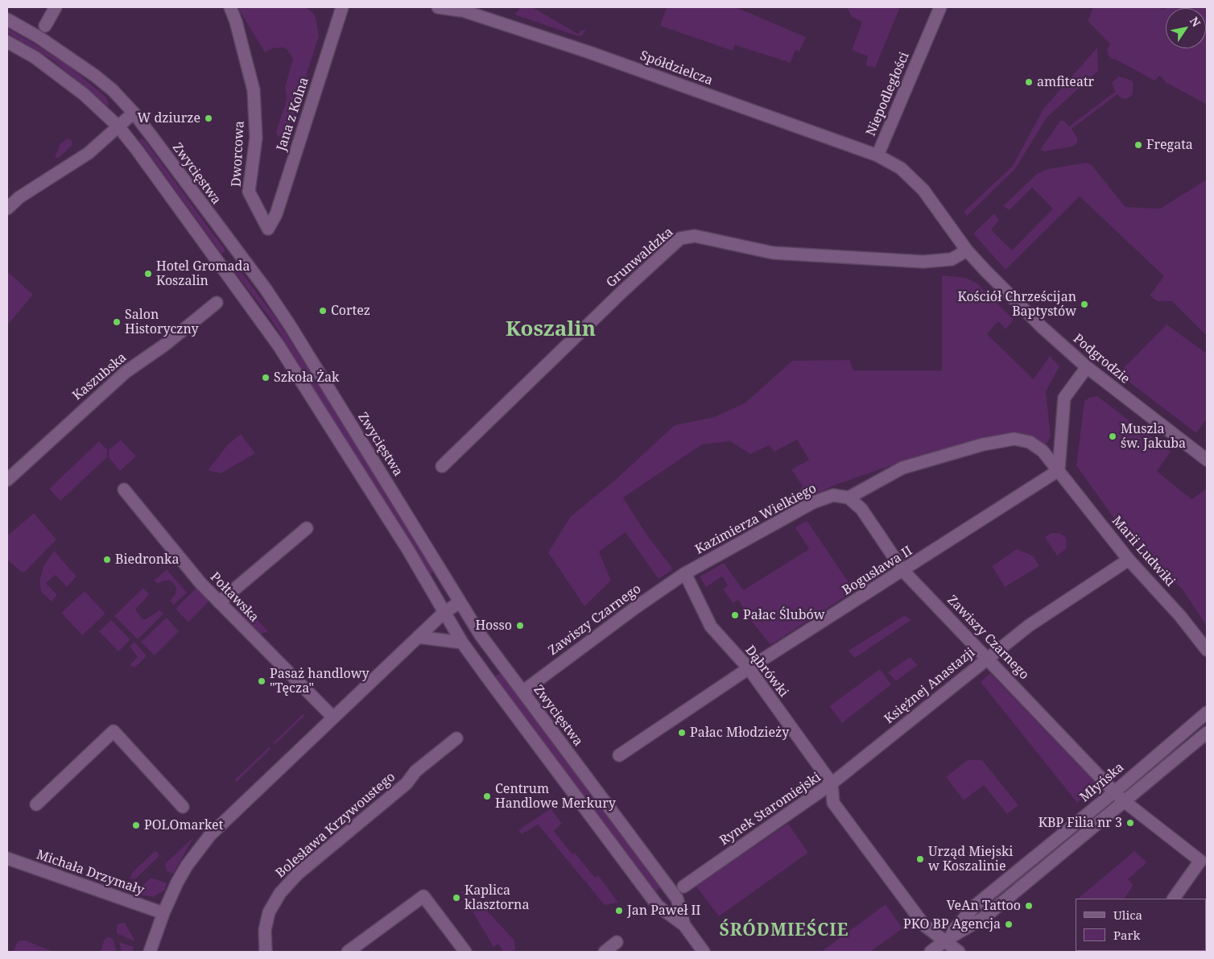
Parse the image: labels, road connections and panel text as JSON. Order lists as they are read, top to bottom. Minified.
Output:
{"streets":{"street":["Spółdzielcza","Niepodległości","Jana z Kolna","Dworcowa","Zwycięstwa","Grunwaldzka","Podgrodzie","Kaszubska","Kazimierza Wielkiego","Marii Ludwiki","Bogusława II","Połtawska","Zawiszy Czarnego","Dąbrówki","Księżnej Anastazji","Młyńska","Rynek Staromiejski","Bolesława Krzywoustego","Michała Drzymały"]},"crossings":[["Spółdzielcza","Niepodległości"],["Niepodległości","Podgrodzie"],["Jana z Kolna","Dworcowa"],["Zwycięstwa","Zawiszy Czarnego"],["Grunwaldzka","Podgrodzie"],["Kazimierza Wielkiego","Zawiszy Czarnego"],["Kazimierza Wielkiego","Dąbrówki"],["Marii Ludwiki","Bogusława II"],["Marii Ludwiki","Księżnej Anastazji"],["Bogusława II","Zawiszy Czarnego"],["Bogusława II","Dąbrówki"],["Zawiszy Czarnego","Dąbrówki"],["Zawiszy Czarnego","Księżnej Anastazji"],["Zawiszy Czarnego","Młyńska"],["Dąbrówki","Księżnej Anastazji"],["Dąbrówki","Rynek Staromiejski"],["Księżnej Anastazji","Rynek Staromiejski"],["Młyńska","Rynek Staromiejski"]],"districts":["Koszalin","ŚRÓDMIEŚCIE"],"places":["amfiteatr","W dziurze","Fregata","Hotel Gromada Koszalin","Kościół Chrześcijan Baptystów","Cortez","Salon Historyczny","Szkoła Żak","Muszla św. Jakuba","Biedronka","Pałac Ślubów","Hosso","Pasaż handlowy \"Tęcza\"","Pałac Młodzieży","Centrum Handlowe Merkury","KBP Filia nr 3","POLOmarket","Urząd Miejski w Koszalinie","Kaplica klasztorna","VeAn Tattoo","Jan Paweł II","PKO BP Agencja"],"legend":["Ulica","Park"],"north":"top right"}
